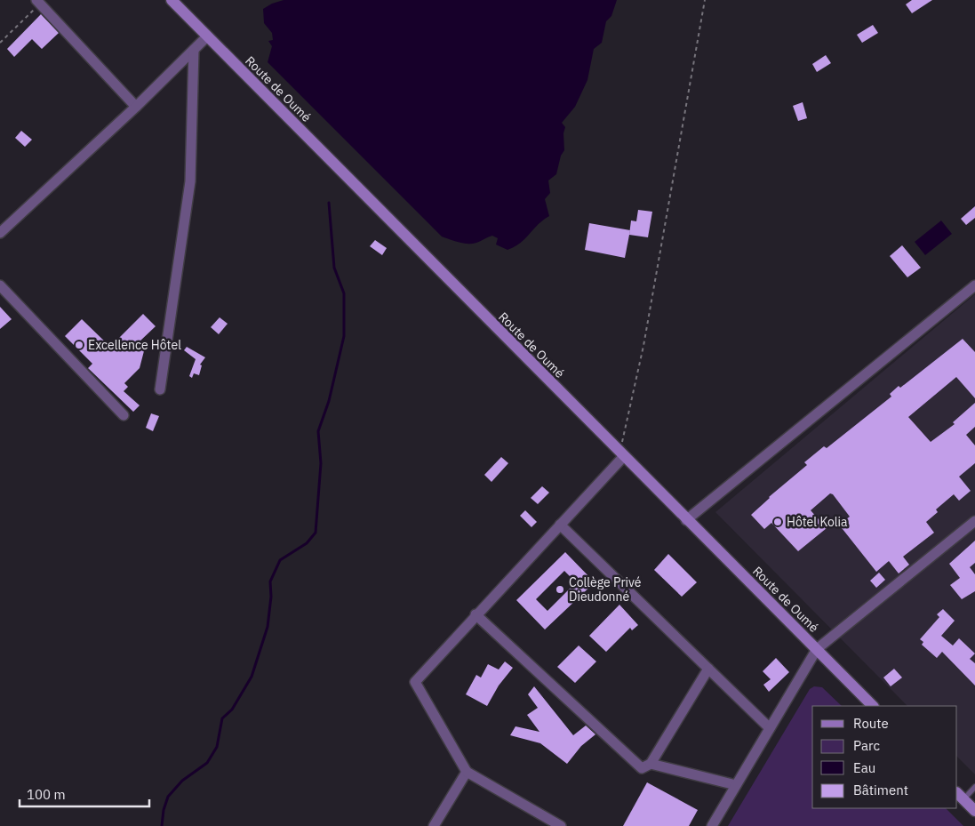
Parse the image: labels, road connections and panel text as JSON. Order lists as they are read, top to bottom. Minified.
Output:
{"streets":{"main road":["Route de Oumé"]},"places":["Excellence Hôtel","Hôtel Kolia","Collège Privé Dieudonné"],"legend":["Route","Parc","Eau","Bâtiment"],"scale_bar":"100 m"}
